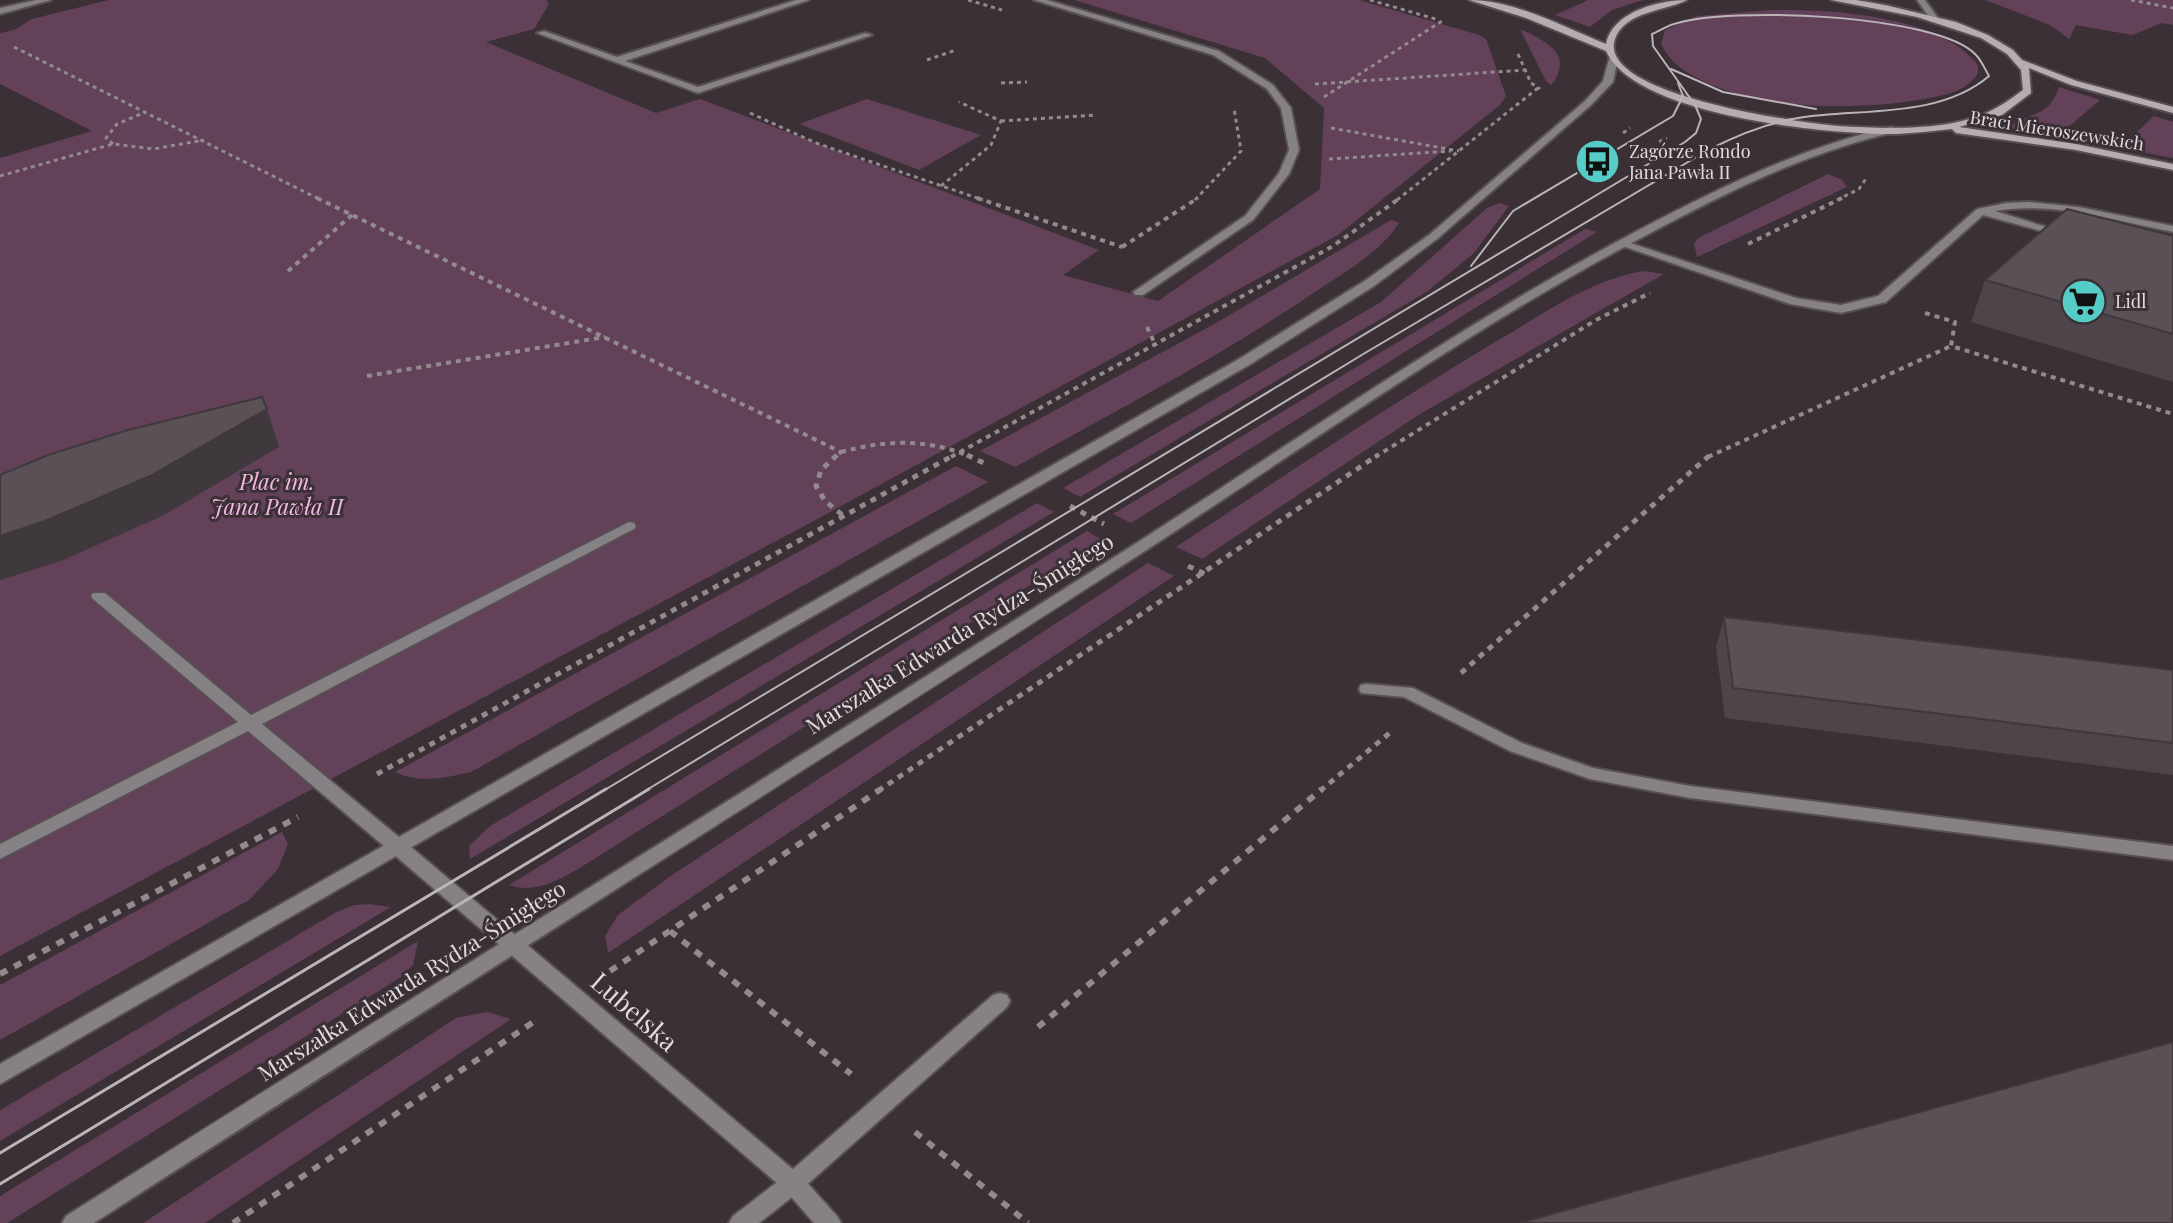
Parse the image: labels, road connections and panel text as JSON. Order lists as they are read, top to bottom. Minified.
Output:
{"streets":{"main road":["Braci Mieroszewskich"],"street":["Marszałka Edwarda Rydza-Śmigłego","Lubelska"]},"crossings":[["Marszałka Edwarda Rydza-Śmigłego","Lubelska"]],"parks":["Plac im. Jana Pawła II"],"places":{"bus stop":["Zagórze Rondo Jana Pawła II"],"supermarket":["Lidl"]}}
